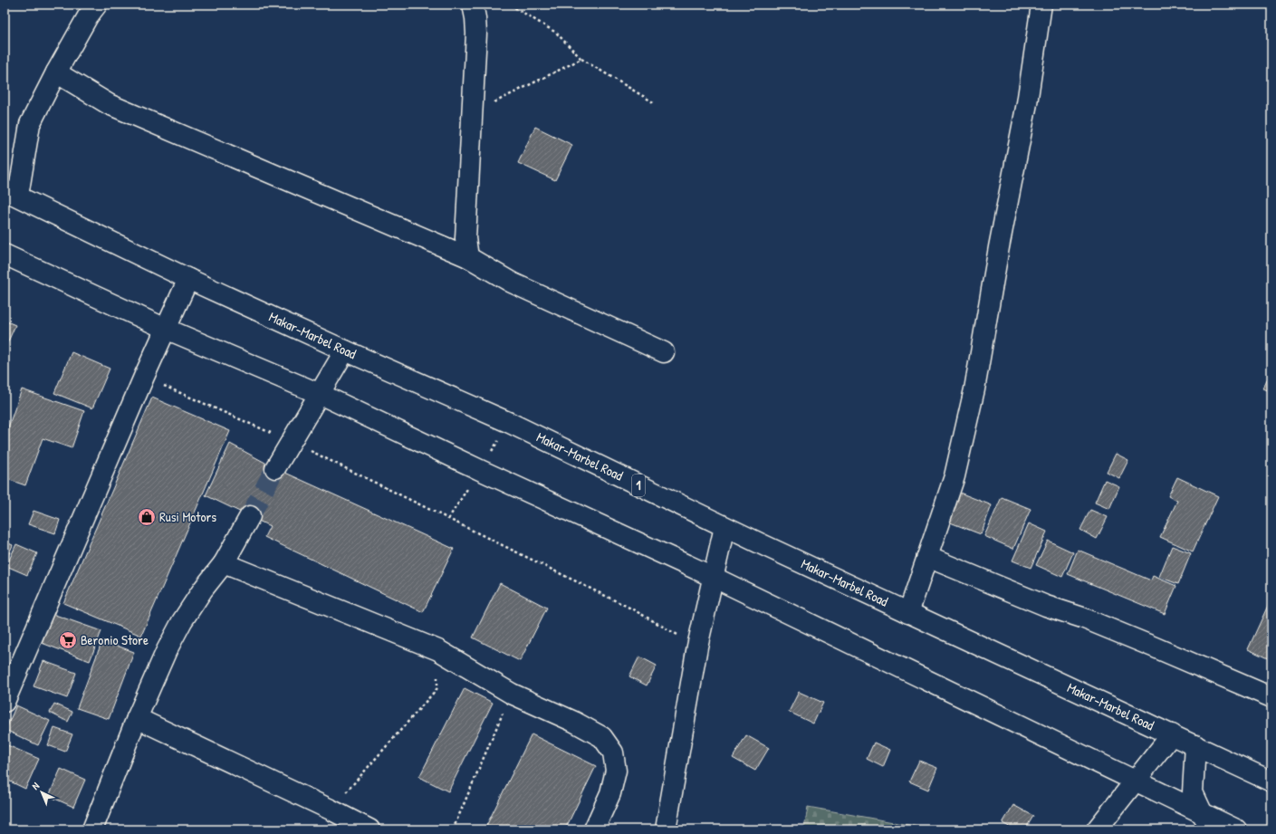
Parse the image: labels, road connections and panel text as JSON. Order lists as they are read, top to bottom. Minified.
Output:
{"streets":{"street":["Makar-Marbel Road","1"]},"places":{"shop":["Rusi Motors"],"supermarket":["Beronio Store"]},"north":"top left"}
